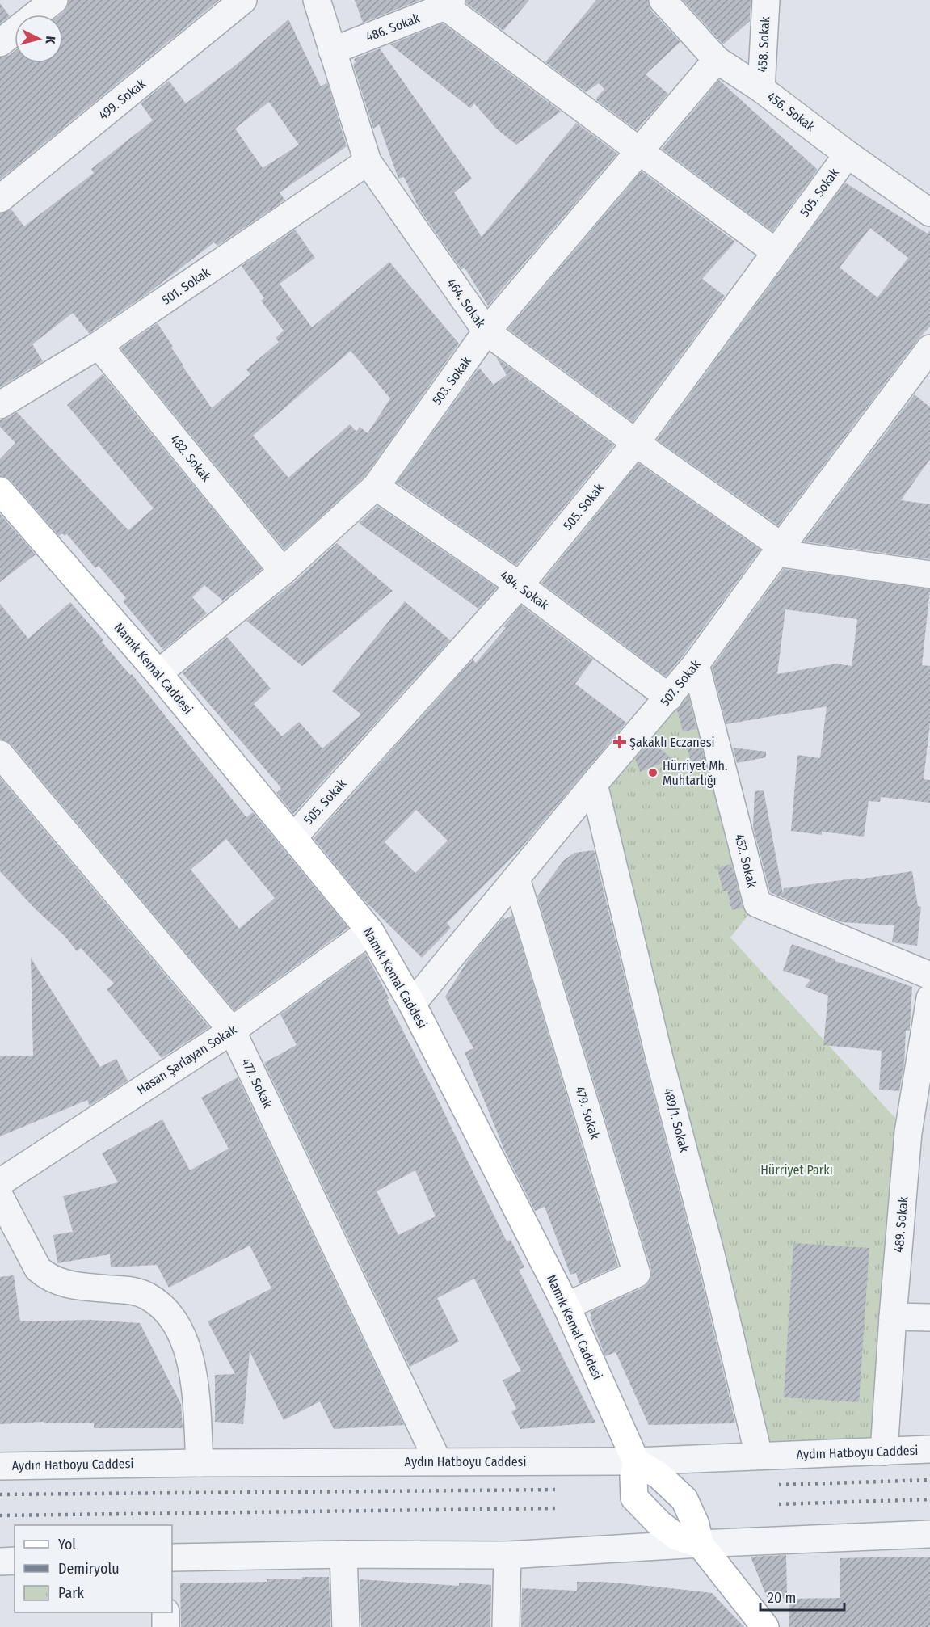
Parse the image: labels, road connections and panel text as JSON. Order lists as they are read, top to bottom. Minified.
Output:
{"streets":{"main road":["Namık Kemal Caddesi"],"street":["486. Sokak","458. Sokak","499. Sokak","456. Sokak","505. Sokak","501. Sokak","464. Sokak","503. Sokak","482. Sokak","484. Sokak","507. Sokak","452. Sokak","Hasan Şarlayan Sokak","477. Sokak","479. Sokak","489/1. Sokak","489. Sokak","Aydın Hatboyu Caddesi"]},"crossings":[["486. Sokak","464. Sokak"],["458. Sokak","456. Sokak"],["456. Sokak","505. Sokak"],["456. Sokak","503. Sokak"],["505. Sokak","464. Sokak"],["505. Sokak","484. Sokak"],["505. Sokak","Namık Kemal Caddesi"],["501. Sokak","464. Sokak"],["501. Sokak","482. Sokak"],["464. Sokak","503. Sokak"],["464. Sokak","507. Sokak"],["503. Sokak","482. Sokak"],["503. Sokak","484. Sokak"],["503. Sokak","Namık Kemal Caddesi"],["484. Sokak","507. Sokak"],["Namık Kemal Caddesi","507. Sokak"],["Namık Kemal Caddesi","Hasan Şarlayan Sokak"],["Namık Kemal Caddesi","479. Sokak"],["Namık Kemal Caddesi","Aydın Hatboyu Caddesi"],["507. Sokak","452. Sokak"],["507. Sokak","479. Sokak"],["507. Sokak","489/1. Sokak"],["Hasan Şarlayan Sokak","477. Sokak"],["477. Sokak","Aydın Hatboyu Caddesi"],["489/1. Sokak","Aydın Hatboyu Caddesi"],["489. Sokak","Aydın Hatboyu Caddesi"]],"parks":["Hürriyet Parkı"],"places":{"health":["Şakaklı Eczanesi"],"other":["Hürriyet Mh. Muhtarlığı"]},"legend":["Yol","Demiryolu","Park"],"scale_bar":"20 m","north":"right"}
